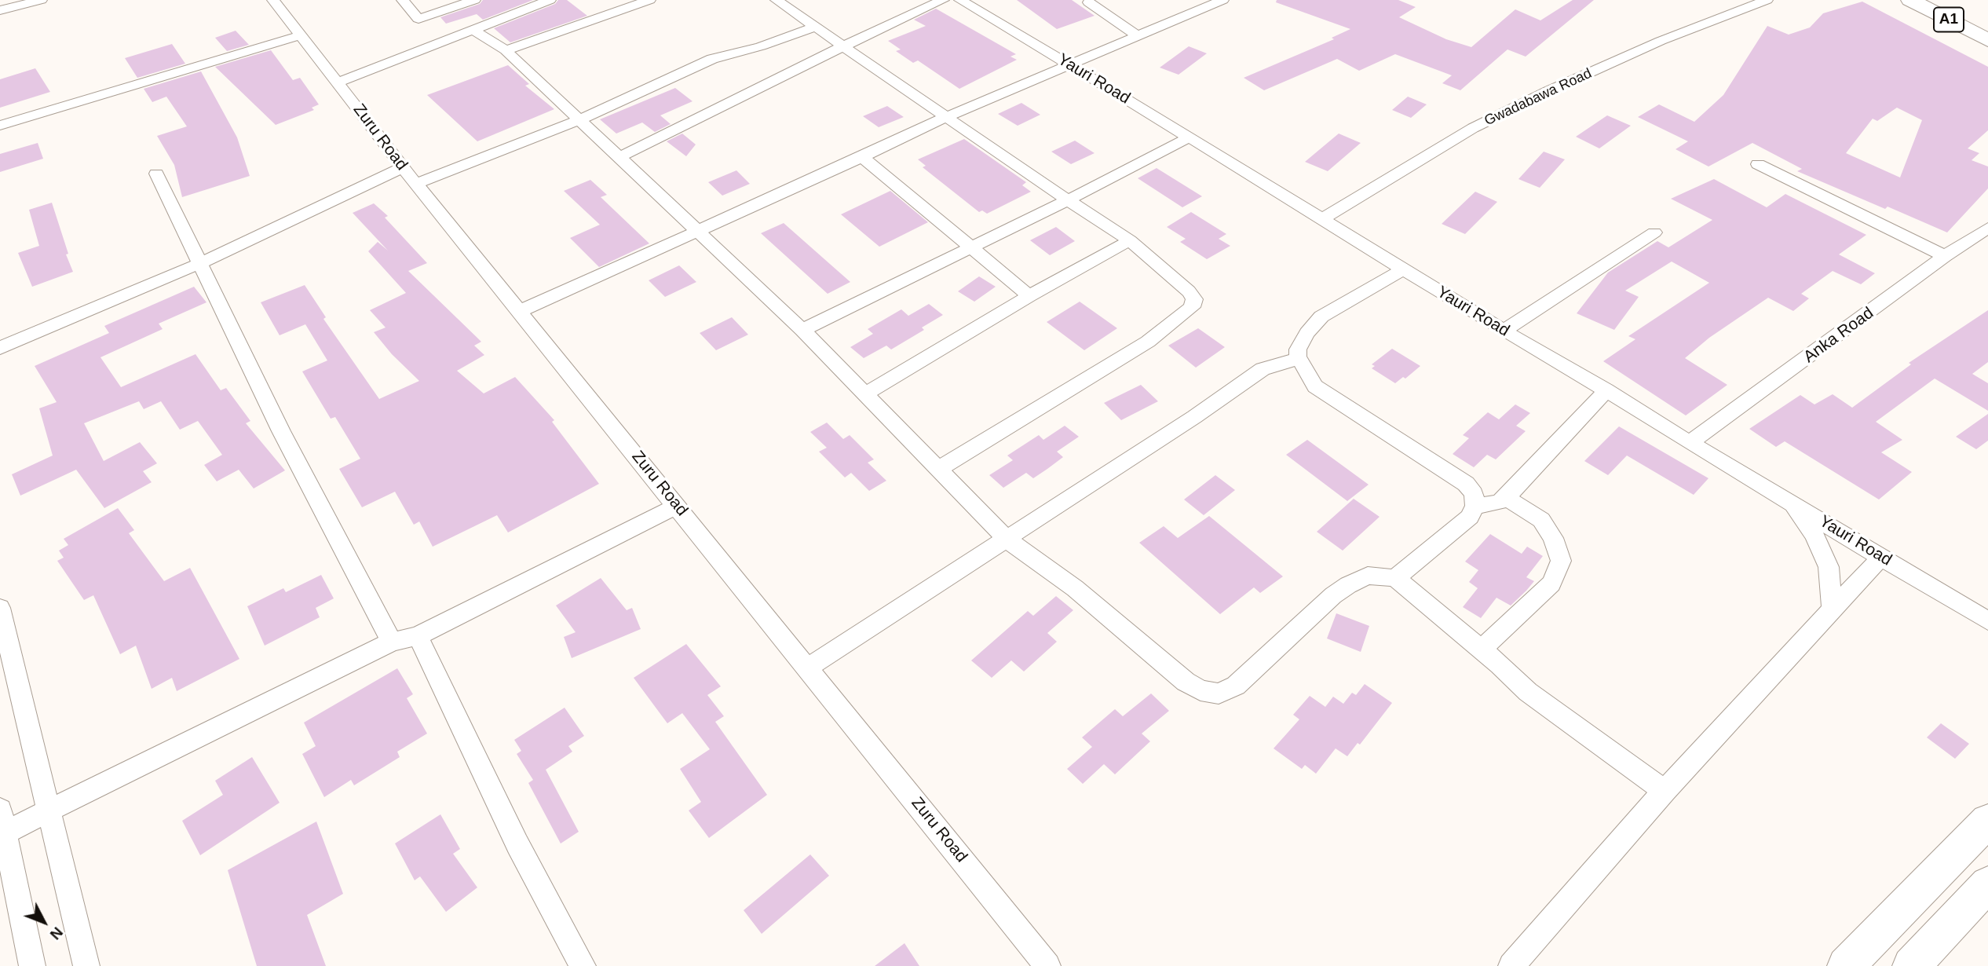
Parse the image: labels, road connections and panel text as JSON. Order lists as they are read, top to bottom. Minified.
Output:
{"streets":{"highway":["A1"],"street":["Yauri Road","Gwadabawa Road","Zuru Road","Anka Road"]},"crossings":[["Yauri Road","Gwadabawa Road"],["Yauri Road","Anka Road"]],"north":"bottom right"}
